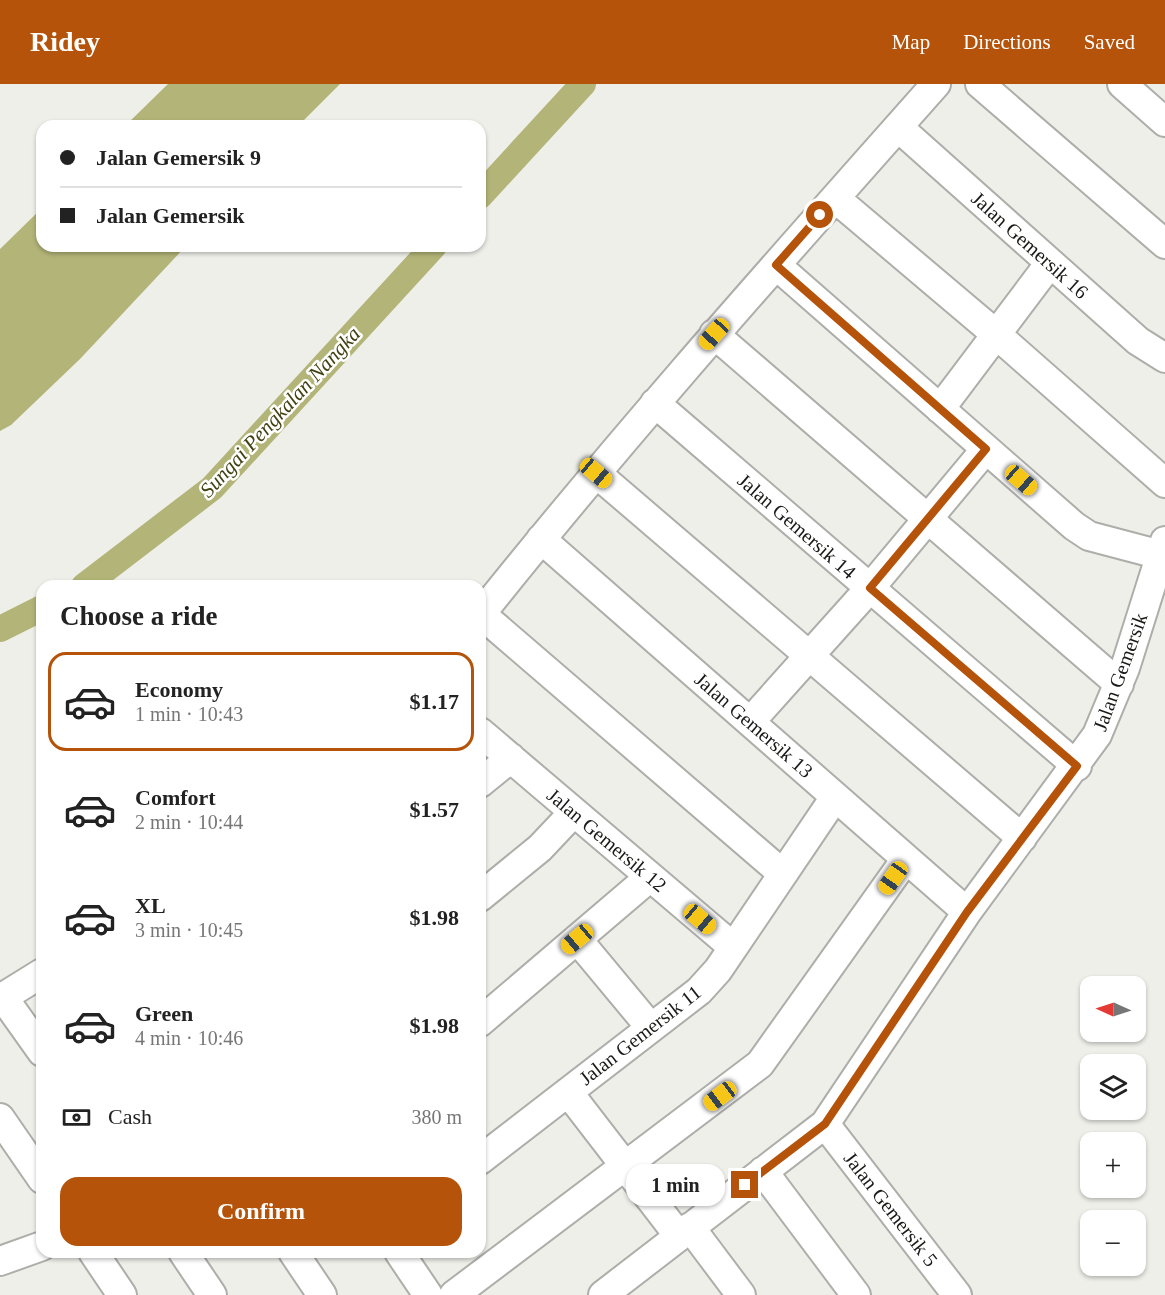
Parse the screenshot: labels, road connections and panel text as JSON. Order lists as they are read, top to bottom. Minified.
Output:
{"streets":{"street":["Jalan Gemersik 16","Jalan Gemersik 14","Jalan Gemersik","Jalan Gemersik 13","Jalan Gemersik 12","Jalan Gemersik 11","Jalan Gemersik 5"]},"crossings":[["Jalan Gemersik 14","Jalan Gemersik"],["Jalan Gemersik","Jalan Gemersik 13"],["Jalan Gemersik","Jalan Gemersik 5"],["Jalan Gemersik 13","Jalan Gemersik 11"],["Jalan Gemersik 12","Jalan Gemersik 11"]],"water":["Sungai Pengkalan Nangka"],"north":"left","page":{"header":"Ridey","nav":["Map","Directions","Saved"],"banner":["Jalan Gemersik 9","Jalan Gemersik"],"heading":"Choose a ride","list":[{"name":"Economy","note":"1 min · 10:43","value":"$1.17"},{"name":"Comfort","note":"2 min · 10:44","value":"$1.57"},{"name":"XL","note":"3 min · 10:45","value":"$1.98"},{"name":"Green","note":"4 min · 10:46","value":"$1.98"}],"map_buttons":["+","−"],"pay":["Cash","380 m"],"bubble":"1 min","buttons":"Confirm"}}
